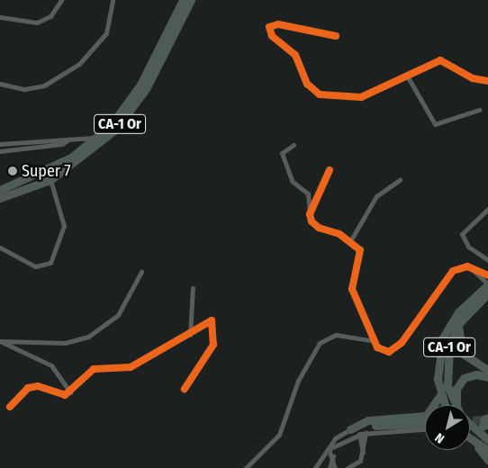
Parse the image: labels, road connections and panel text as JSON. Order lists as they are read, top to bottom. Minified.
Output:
{"streets":{"highway":["CA-1 Or"]},"places":["Super 7"],"north":"bottom left"}
